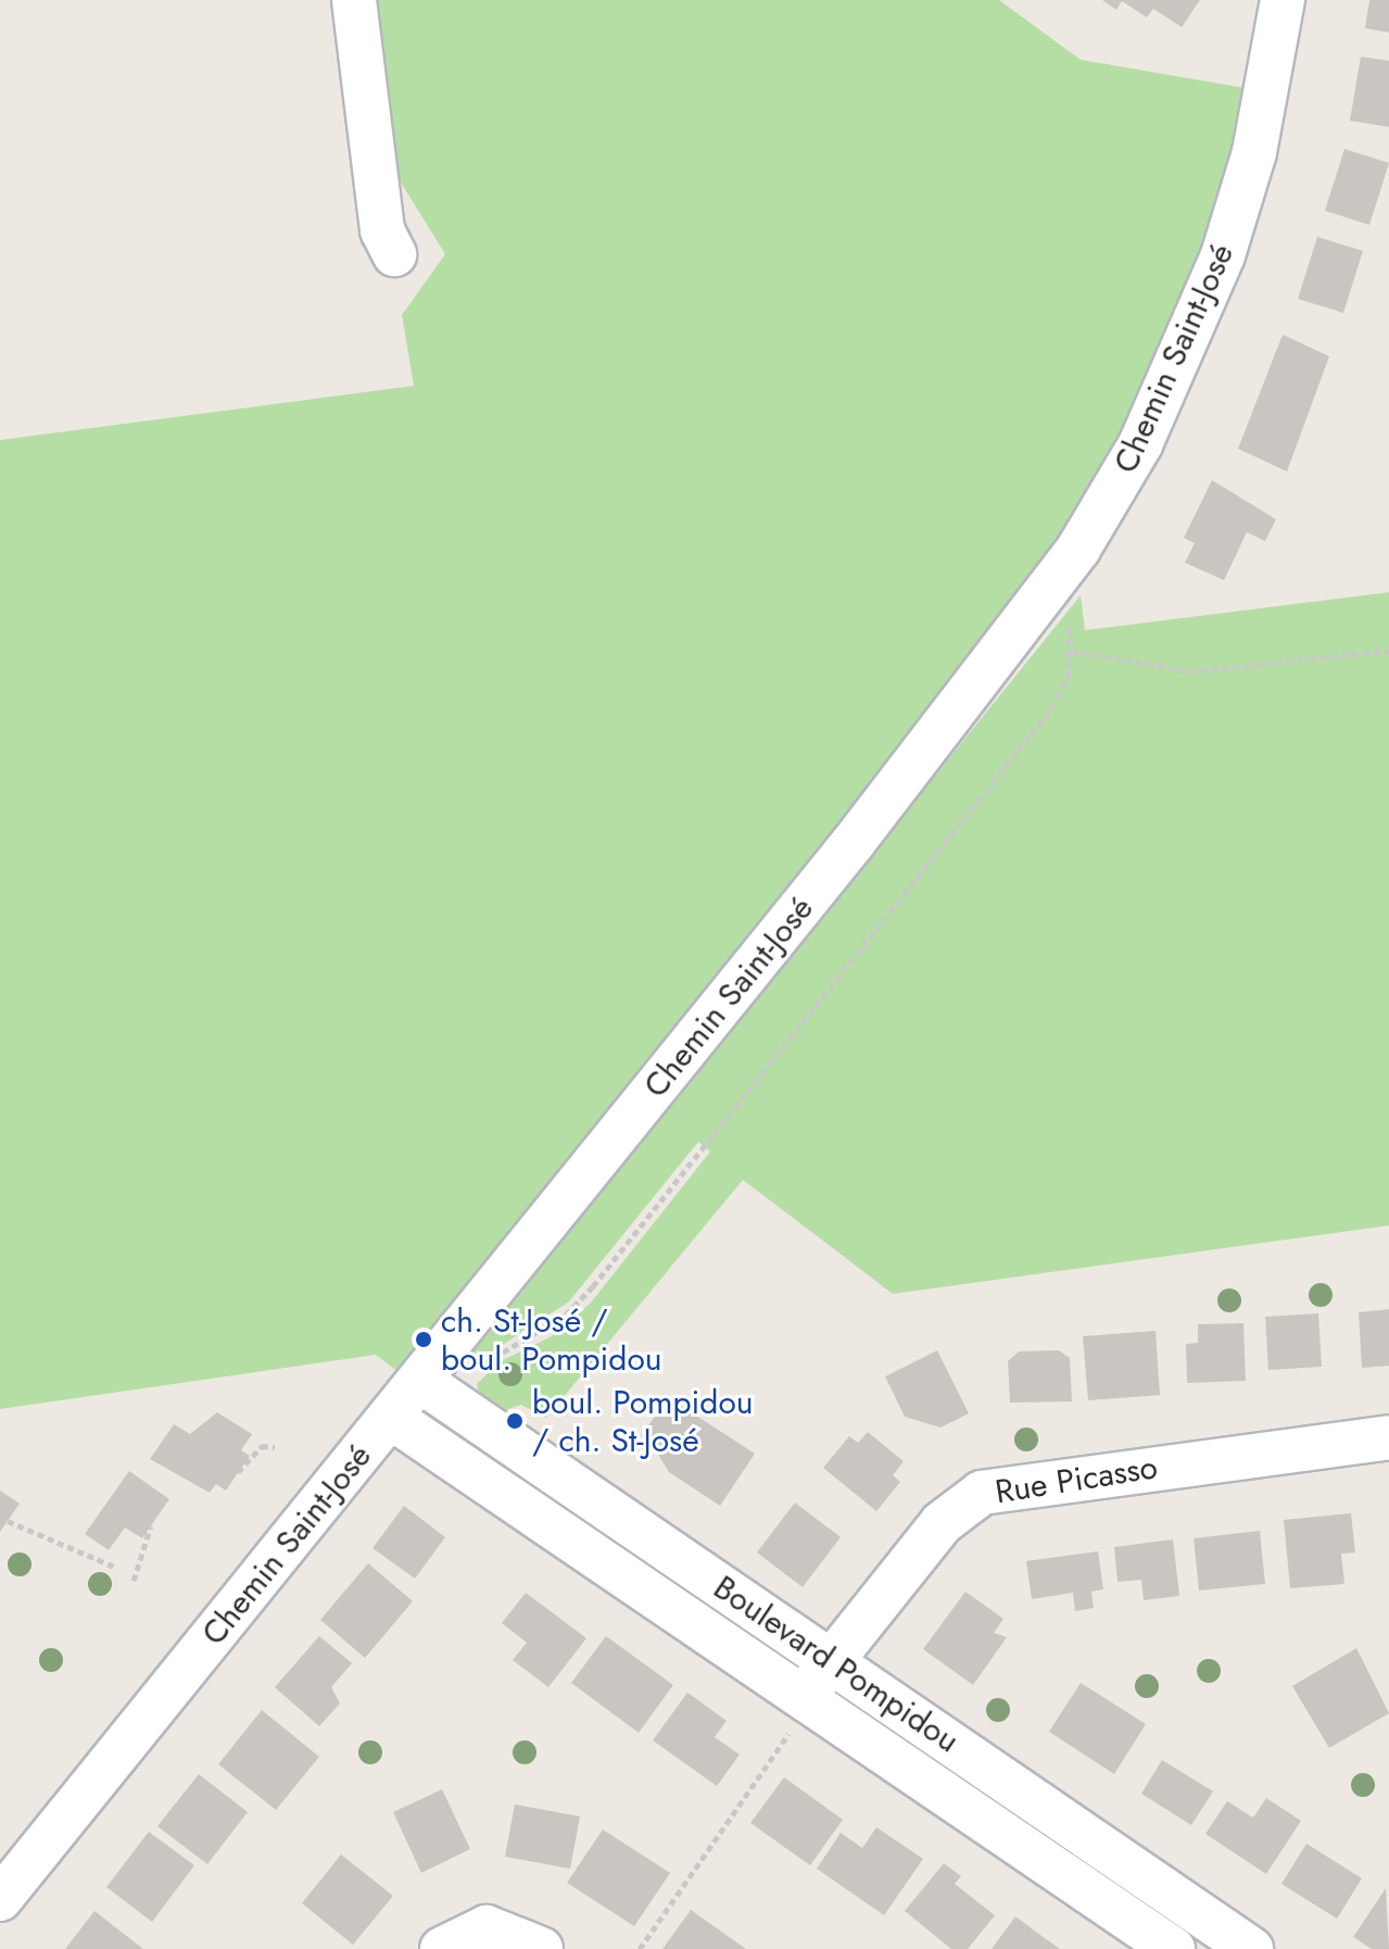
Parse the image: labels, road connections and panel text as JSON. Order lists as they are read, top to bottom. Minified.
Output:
{"streets":{"street":["Chemin Saint-José","Rue Picasso","Boulevard Pompidou"]},"crossings":[["Chemin Saint-José","Boulevard Pompidou"],["Rue Picasso","Boulevard Pompidou"]],"places":["ch. St-José / boul. Pompidou","boul. Pompidou / ch. St-José"]}
